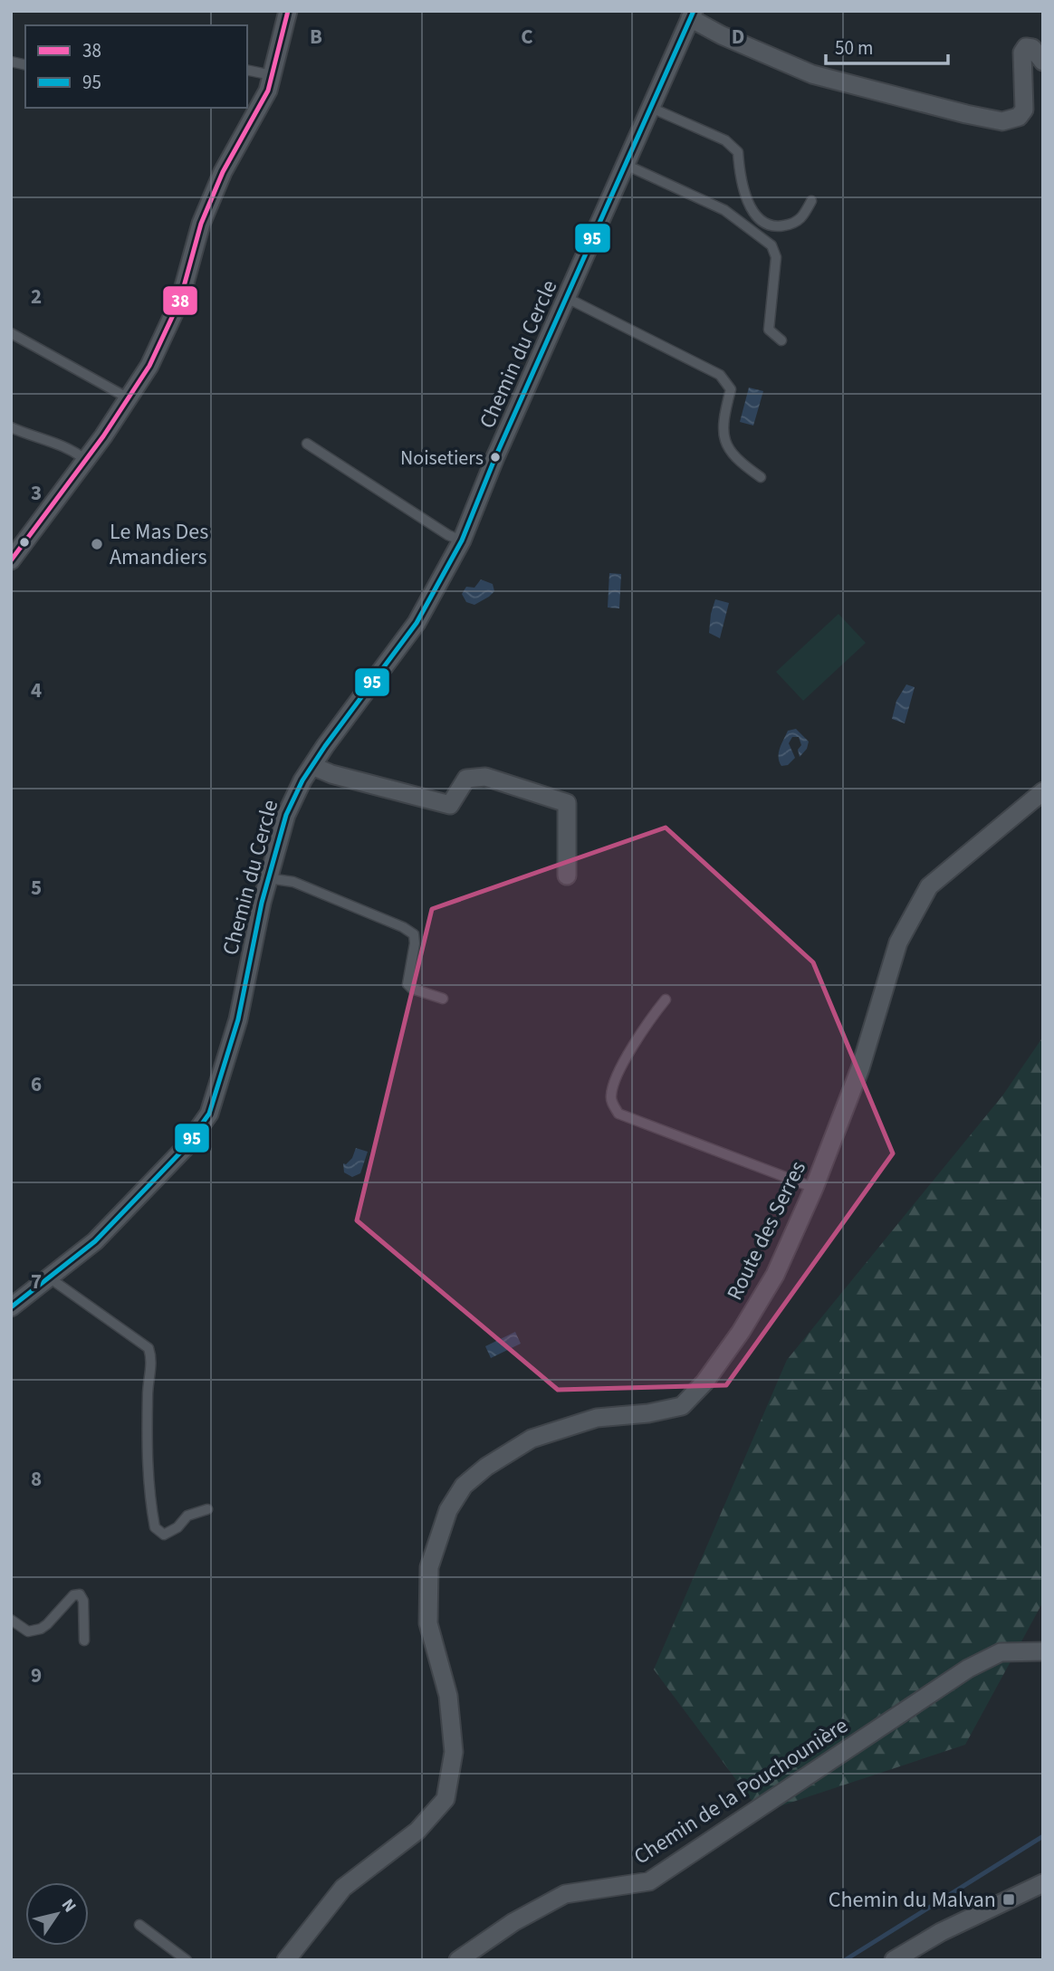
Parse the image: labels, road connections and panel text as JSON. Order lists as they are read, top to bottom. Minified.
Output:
{"streets":{"street":["Chemin du Cercle","Route des Serres","Chemin de la Pouchounière"]},"places":{"other":["Noisetiers","Le Mas Des Amandiers"],"transit":["Chemin du Malvan"]},"lines":["transit line 38","transit line 95"],"legend":["38","95"],"scale_bar":"50 m","north":"top right","grid":{"columns":["B","C","D"],"rows":["2","3","4","5","6","7","8","9"]}}
